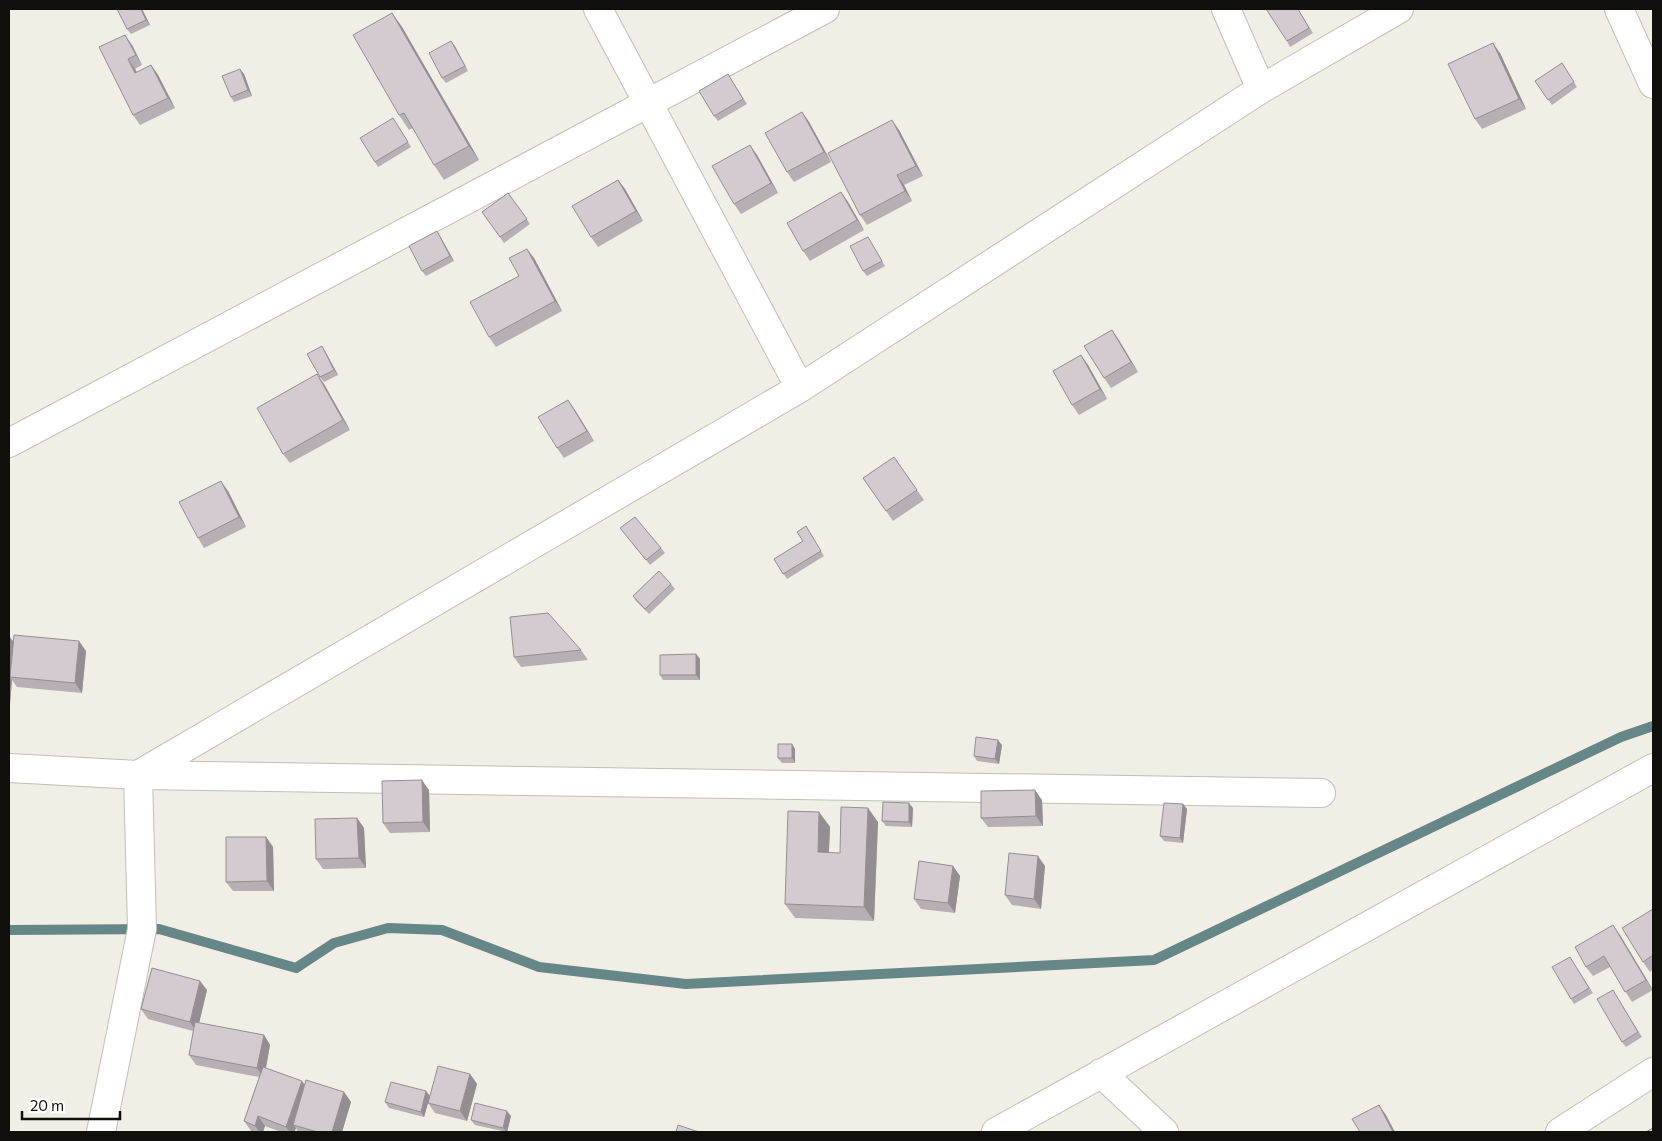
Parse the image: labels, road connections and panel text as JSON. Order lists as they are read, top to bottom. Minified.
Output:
{"scale_bar":"20 m"}
